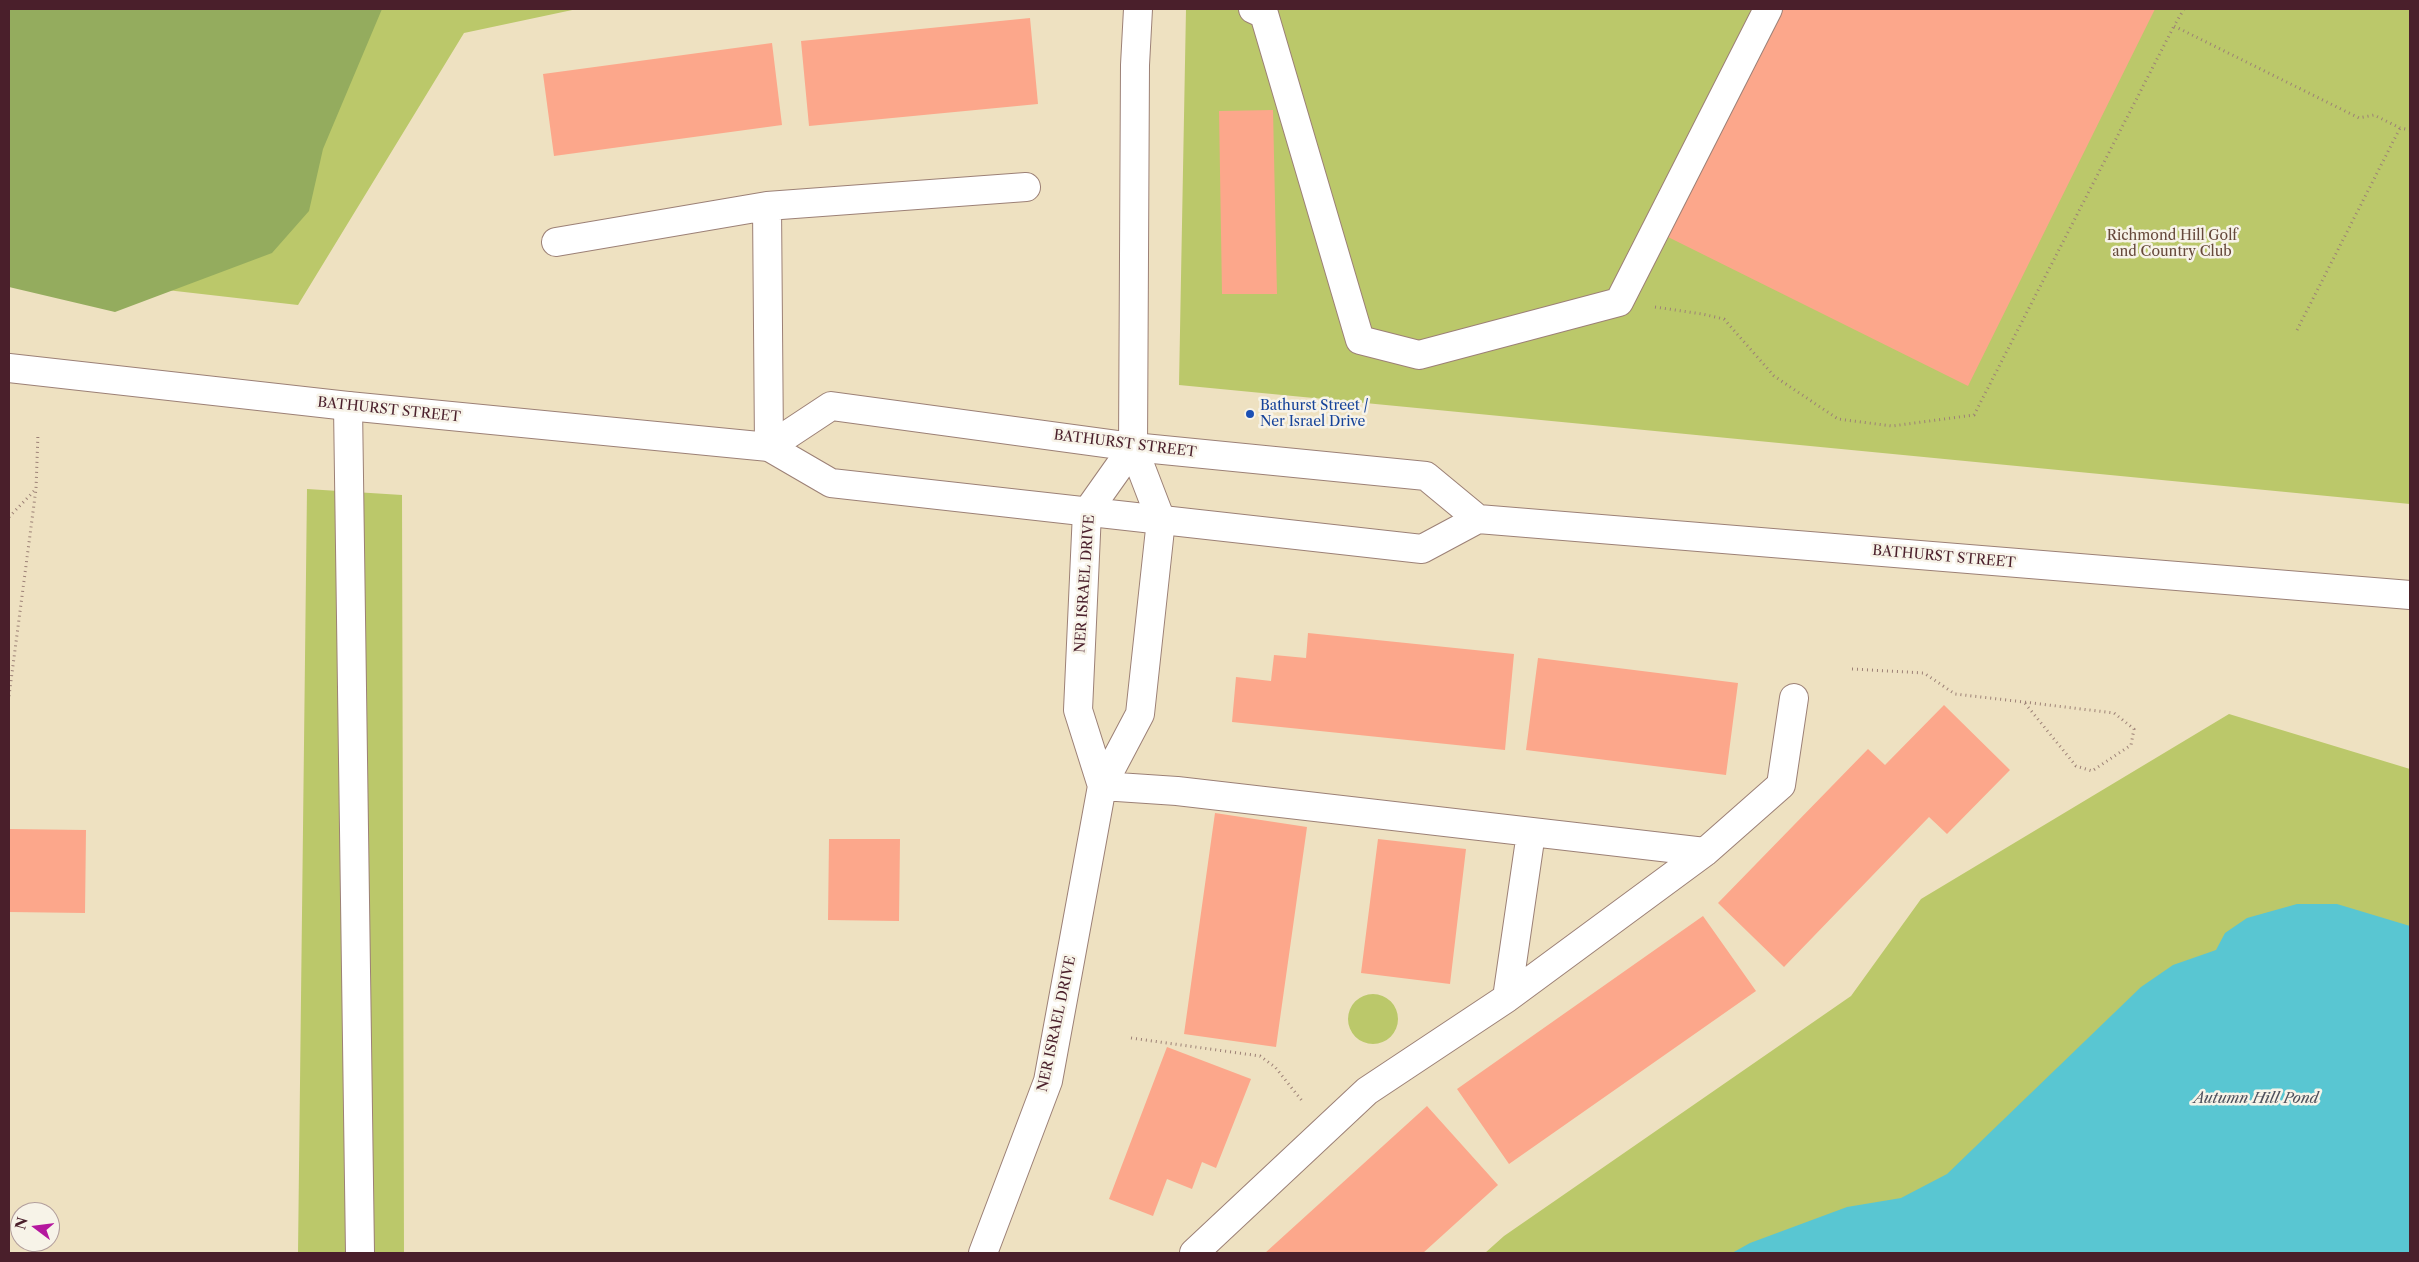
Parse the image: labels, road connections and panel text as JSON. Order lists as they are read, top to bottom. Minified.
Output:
{"streets":{"main road":["BATHURST STREET","NER ISRAEL DRIVE"]},"crossings":[["BATHURST STREET","NER ISRAEL DRIVE"]],"water":["Autumn Hill Pond"],"parks":["Richmond Hill Golf and Country Club"],"places":["Bathurst Street / Ner Israel Drive"],"north":"left"}
